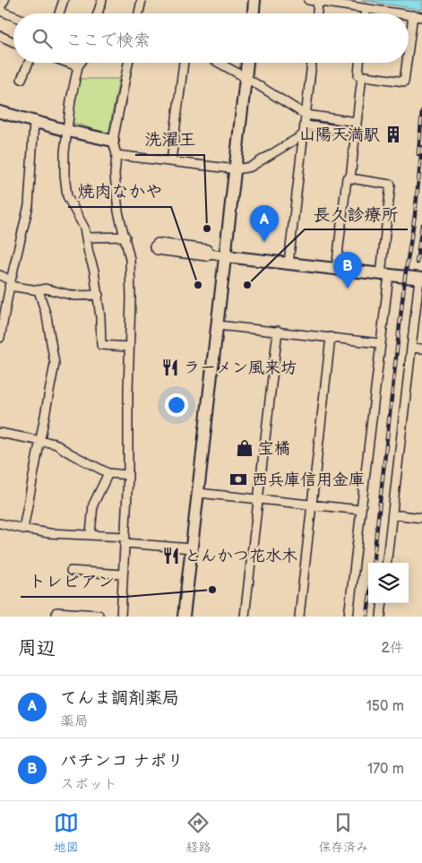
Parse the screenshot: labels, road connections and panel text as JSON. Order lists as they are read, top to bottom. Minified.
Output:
{"places":{"building":["山陽天満駅"],"other":["洗濯王","焼肉なかや","長久診療所","トレビアン"],"restaurant":["ラーメン風来坊","とんかつ花水木"],"shop":["宝橘"],"bank":["西兵庫信用金庫"]},"page":{"search":"ここで検索","pins":["A","B"],"heading":["周辺","2件"],"list":[{"mark":"A","name":"てんま調剤薬局","note":"薬局","value":"150 m"},{"mark":"B","name":"パチンコ ナポリ","note":"スポット","value":"170 m"}],"nav":["地図","経路","保存済み"]}}
